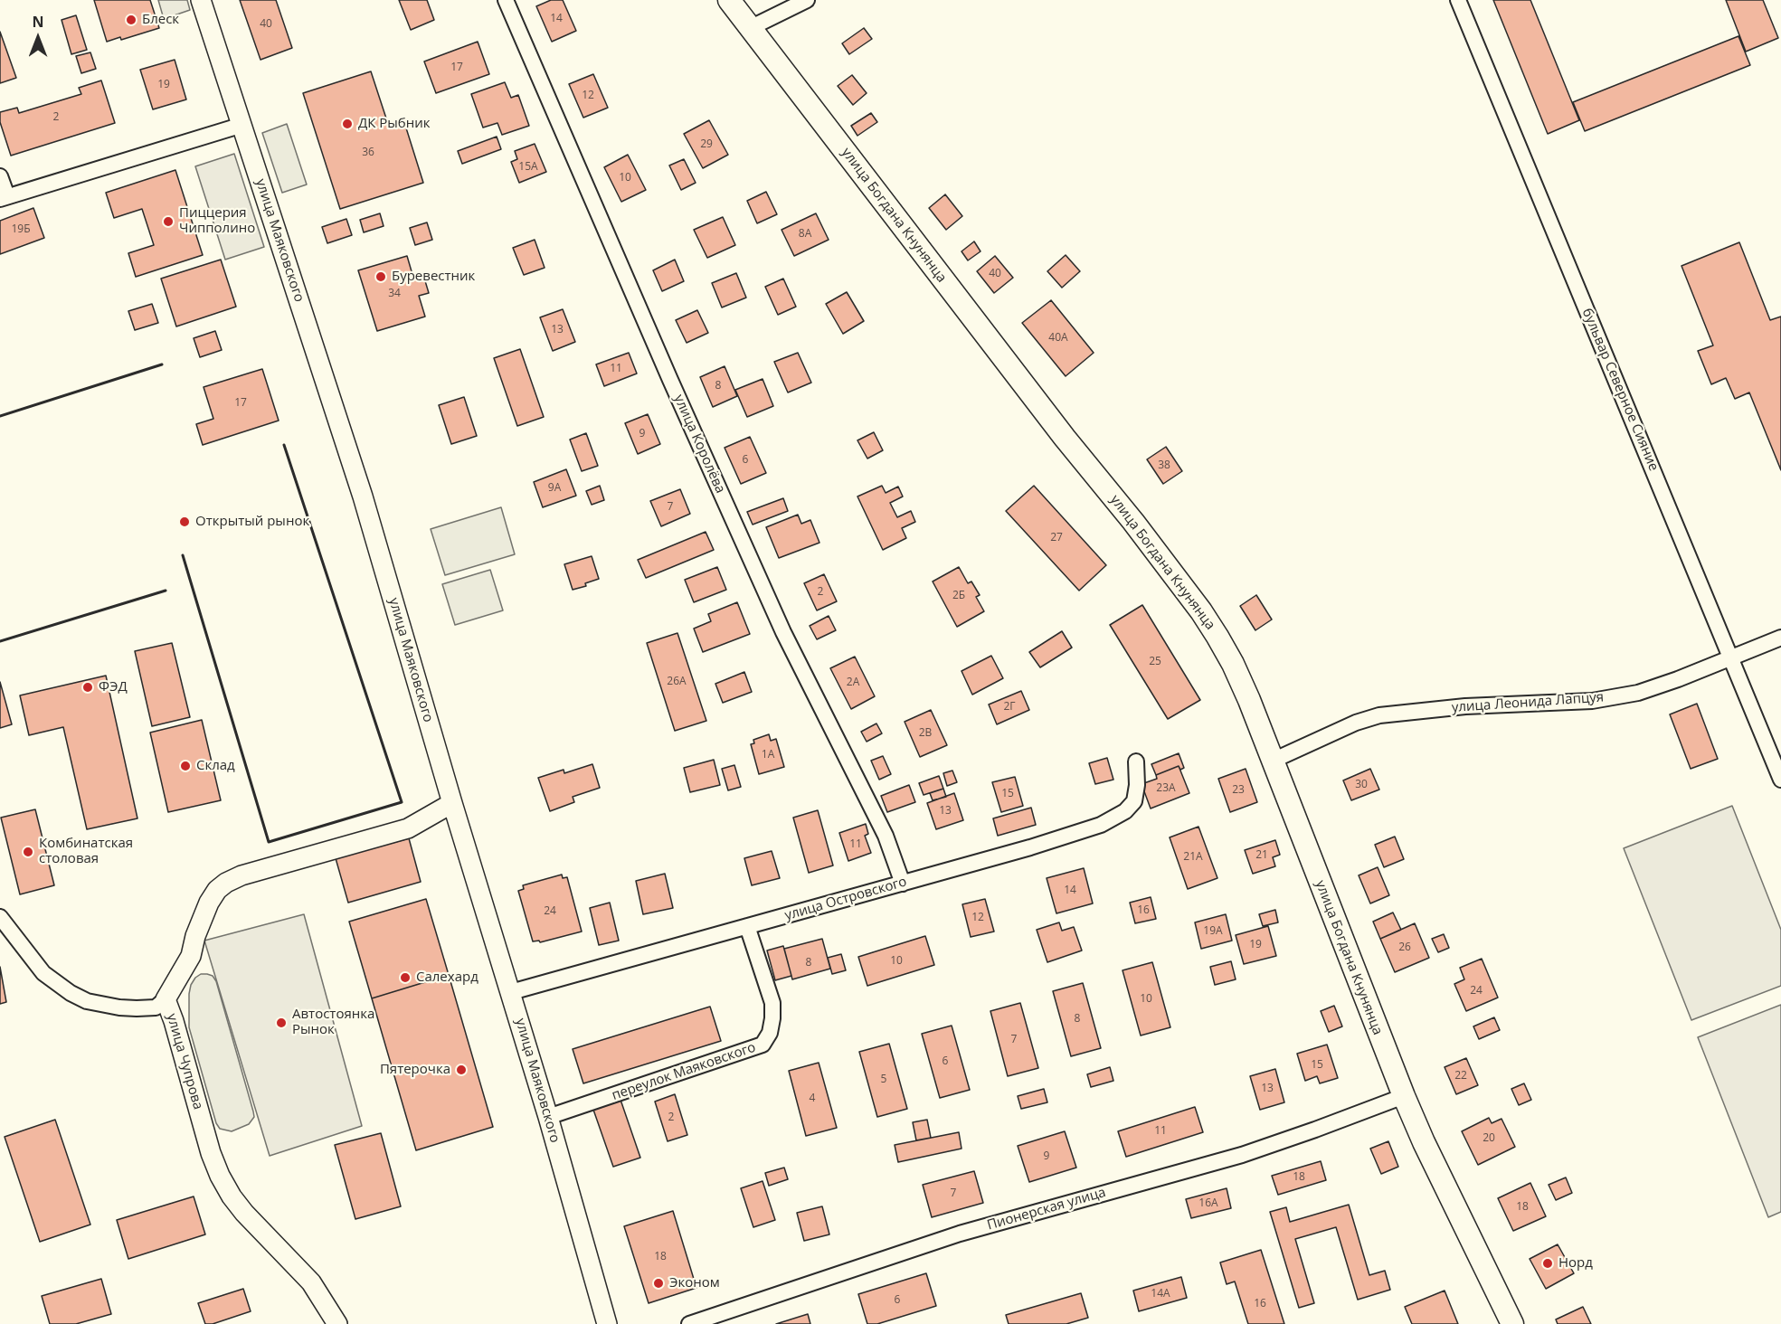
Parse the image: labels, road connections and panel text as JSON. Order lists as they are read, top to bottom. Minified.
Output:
{"streets":{"main road":["улица Богдана Кнунянца"],"street":["улица Маяковского","бульвар Северное Сияние","улица Королёва","улица Леонида Лапцуя","улица Островского","улица Чупрова","переулок Маяковского","Пионерская улица"]},"crossings":[["улица Богдана Кнунянца","улица Леонида Лапцуя"],["улица Богдана Кнунянца","Пионерская улица"],["улица Маяковского","улица Островского"],["улица Маяковского","улица Чупрова"],["улица Маяковского","переулок Маяковского"],["бульвар Северное Сияние","улица Леонида Лапцуя"],["улица Королёва","улица Островского"],["улица Островского","переулок Маяковского"]],"places":["Блеск","ДК Рыбник","Пиццерия Чипполино","Буревестник","Открытый рынок","ФЭД","Склад","Комбинатская столовая","Салехард","Автостоянка Рынок","Пятерочка","Норд","Эконом"],"house_numbers":["14","40","17","19","12","2","29","36","15А","10","19Б","8А","40","34","13","40А","11","8","17","9","6","38","9А","7","27","2","2Б","25","26А","2А","2Г","2В","1А","30","23А","23","15","13","11","21","21А","14","16","24","12","19А","19","26","10","8","24","10","8","7","6","15","22","5","13","4","2","11","20","9","18","7","16А","18","18","14А","6","16"],"north":"top"}
